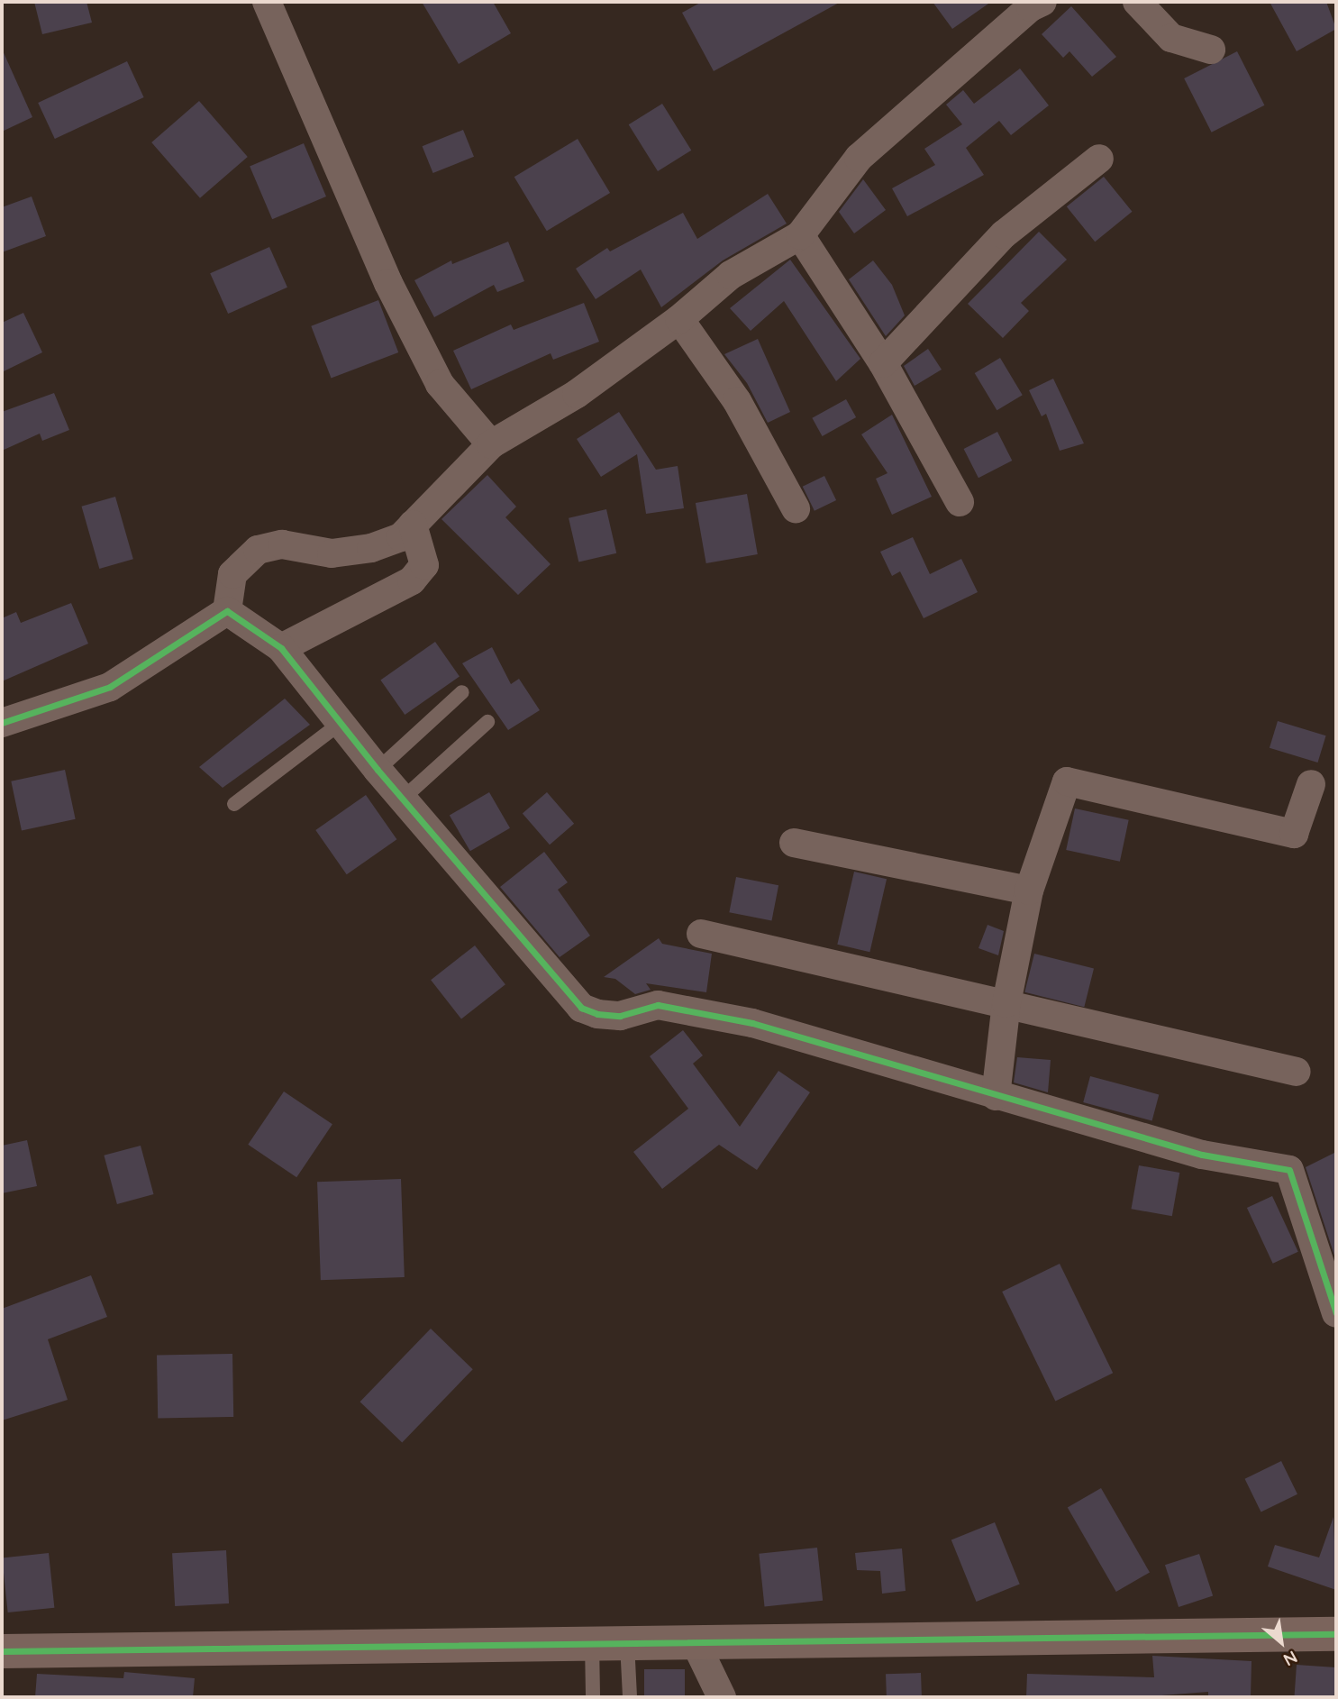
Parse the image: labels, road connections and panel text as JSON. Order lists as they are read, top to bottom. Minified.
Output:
{"north":"bottom right"}
